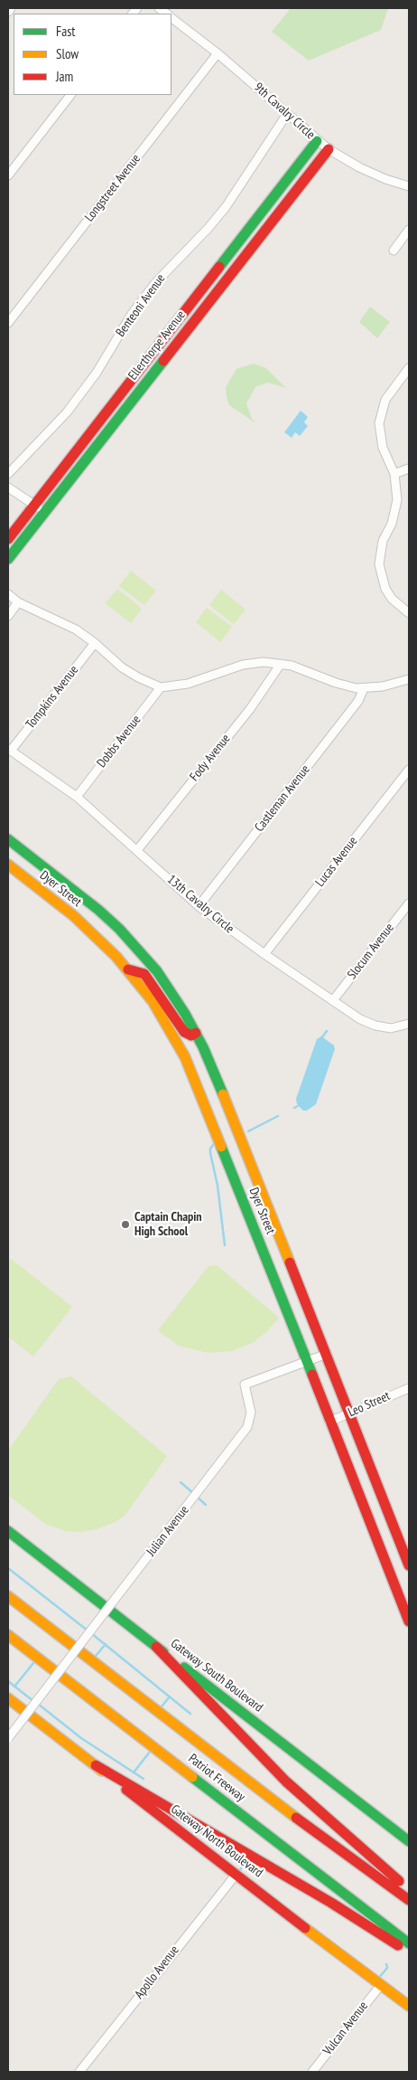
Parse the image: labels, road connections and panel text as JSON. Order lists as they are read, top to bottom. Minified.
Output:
{"streets":{"main road":["Ellerthorpe Avenue","Dyer Street","Gateway South Boulevard","Patriot Freeway","Gateway North Boulevard"],"street":["9th Cavalry Circle","Longstreet Avenue","Benteoni Avenue","Tompkins Avenue","Dobbs Avenue","Fody Avenue","Castleman Avenue","Lucas Avenue","13th Cavalry Circle","Slocum Avenue","Leo Street","Julian Avenue","Apollo Avenue","Vulcan Avenue"]},"crossings":[["9th Cavalry Circle","Longstreet Avenue"],["9th Cavalry Circle","Benteoni Avenue"],["9th Cavalry Circle","Ellerthorpe Avenue"],["Tompkins Avenue","13th Cavalry Circle"],["Dobbs Avenue","13th Cavalry Circle"],["Fody Avenue","13th Cavalry Circle"],["Castleman Avenue","13th Cavalry Circle"],["Lucas Avenue","13th Cavalry Circle"],["Dyer Street","Leo Street"],["Dyer Street","Julian Avenue"],["13th Cavalry Circle","Slocum Avenue"],["Gateway North Boulevard","Apollo Avenue"],["Gateway North Boulevard","Vulcan Avenue"]],"places":["Captain Chapin High School"],"legend":["Fast","Slow","Jam"]}
